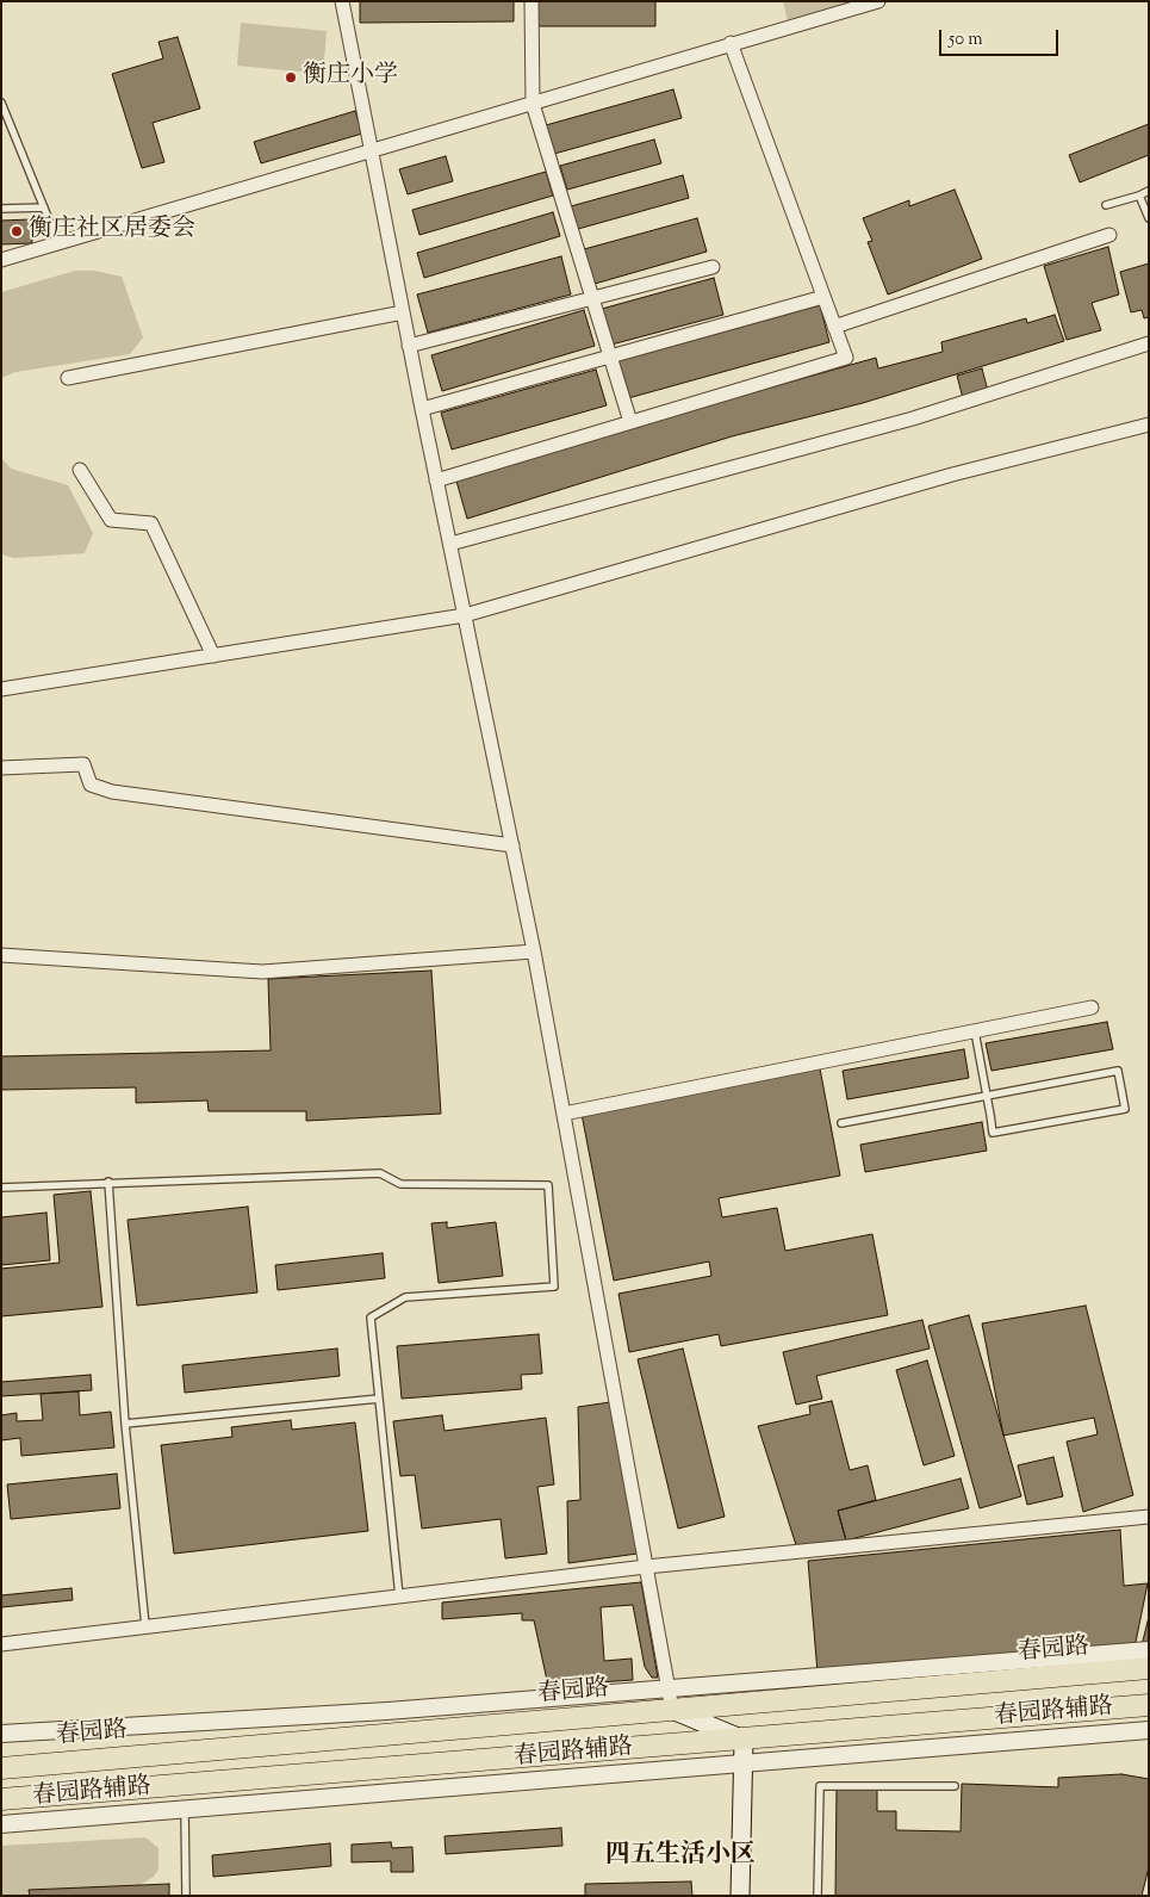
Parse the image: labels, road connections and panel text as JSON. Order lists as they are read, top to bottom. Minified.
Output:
{"streets":{"main road":["春园路"],"street":["春园路辅路"]},"districts":["四五生活小区"],"places":["衡庄小学","衡庄社区居委会"],"scale_bar":"50 m"}
